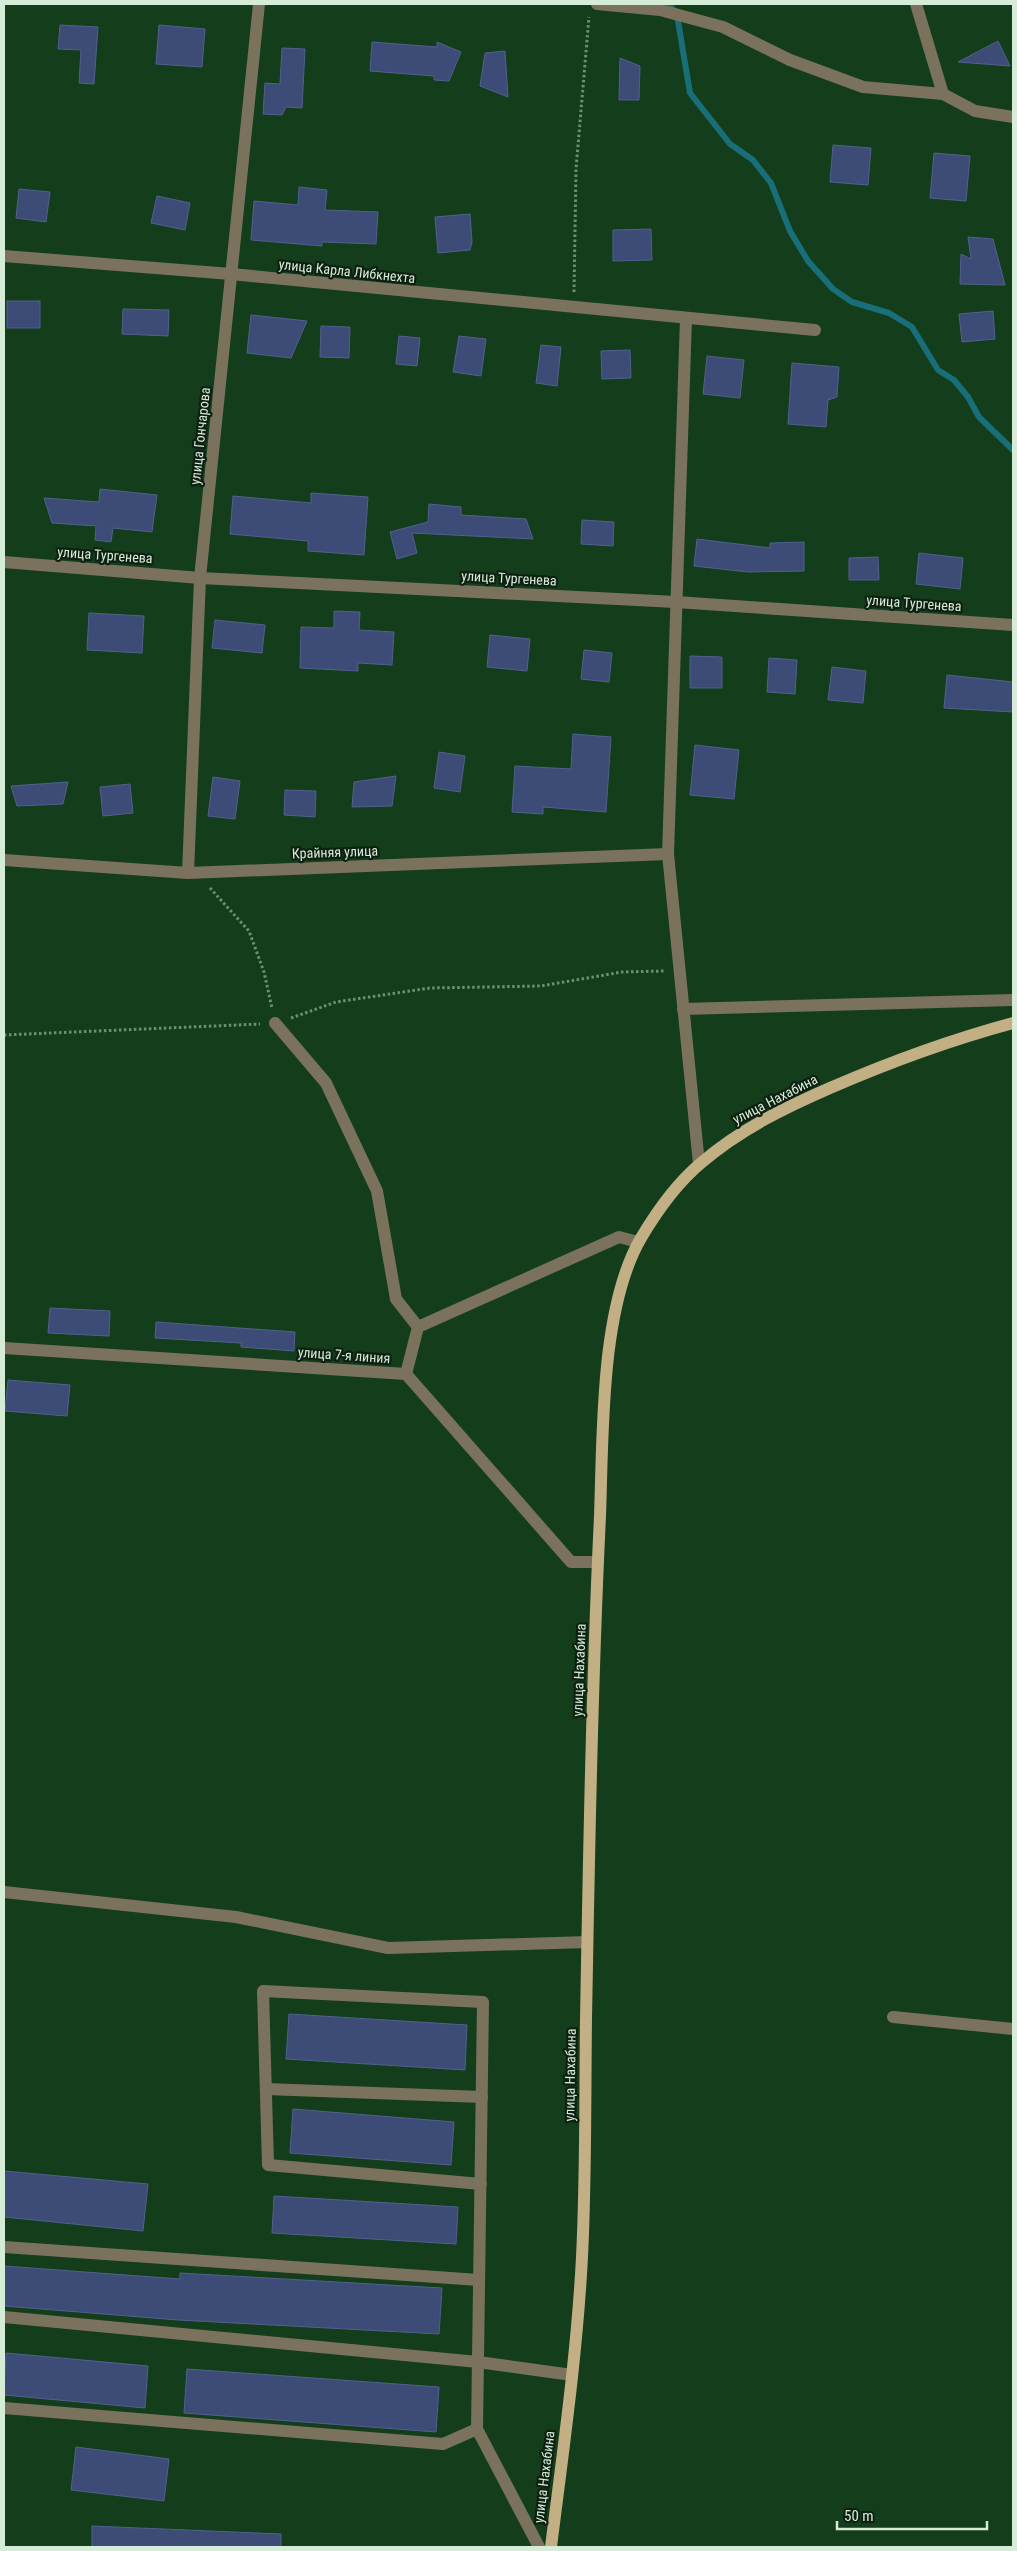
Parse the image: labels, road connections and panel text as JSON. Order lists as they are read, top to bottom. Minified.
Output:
{"streets":{"main road":["улица Нахабина"],"street":["улица Карла Либкнехта","улица Гончарова","улица Тургенева","Крайняя улица","улица 7-я линия"]},"crossings":[["улица Карла Либкнехта","улица Гончарова"],["улица Гончарова","улица Тургенева"],["улица Гончарова","Крайняя улица"],["улица Нахабина","улица 7-я линия"]],"scale_bar":"50 m"}
